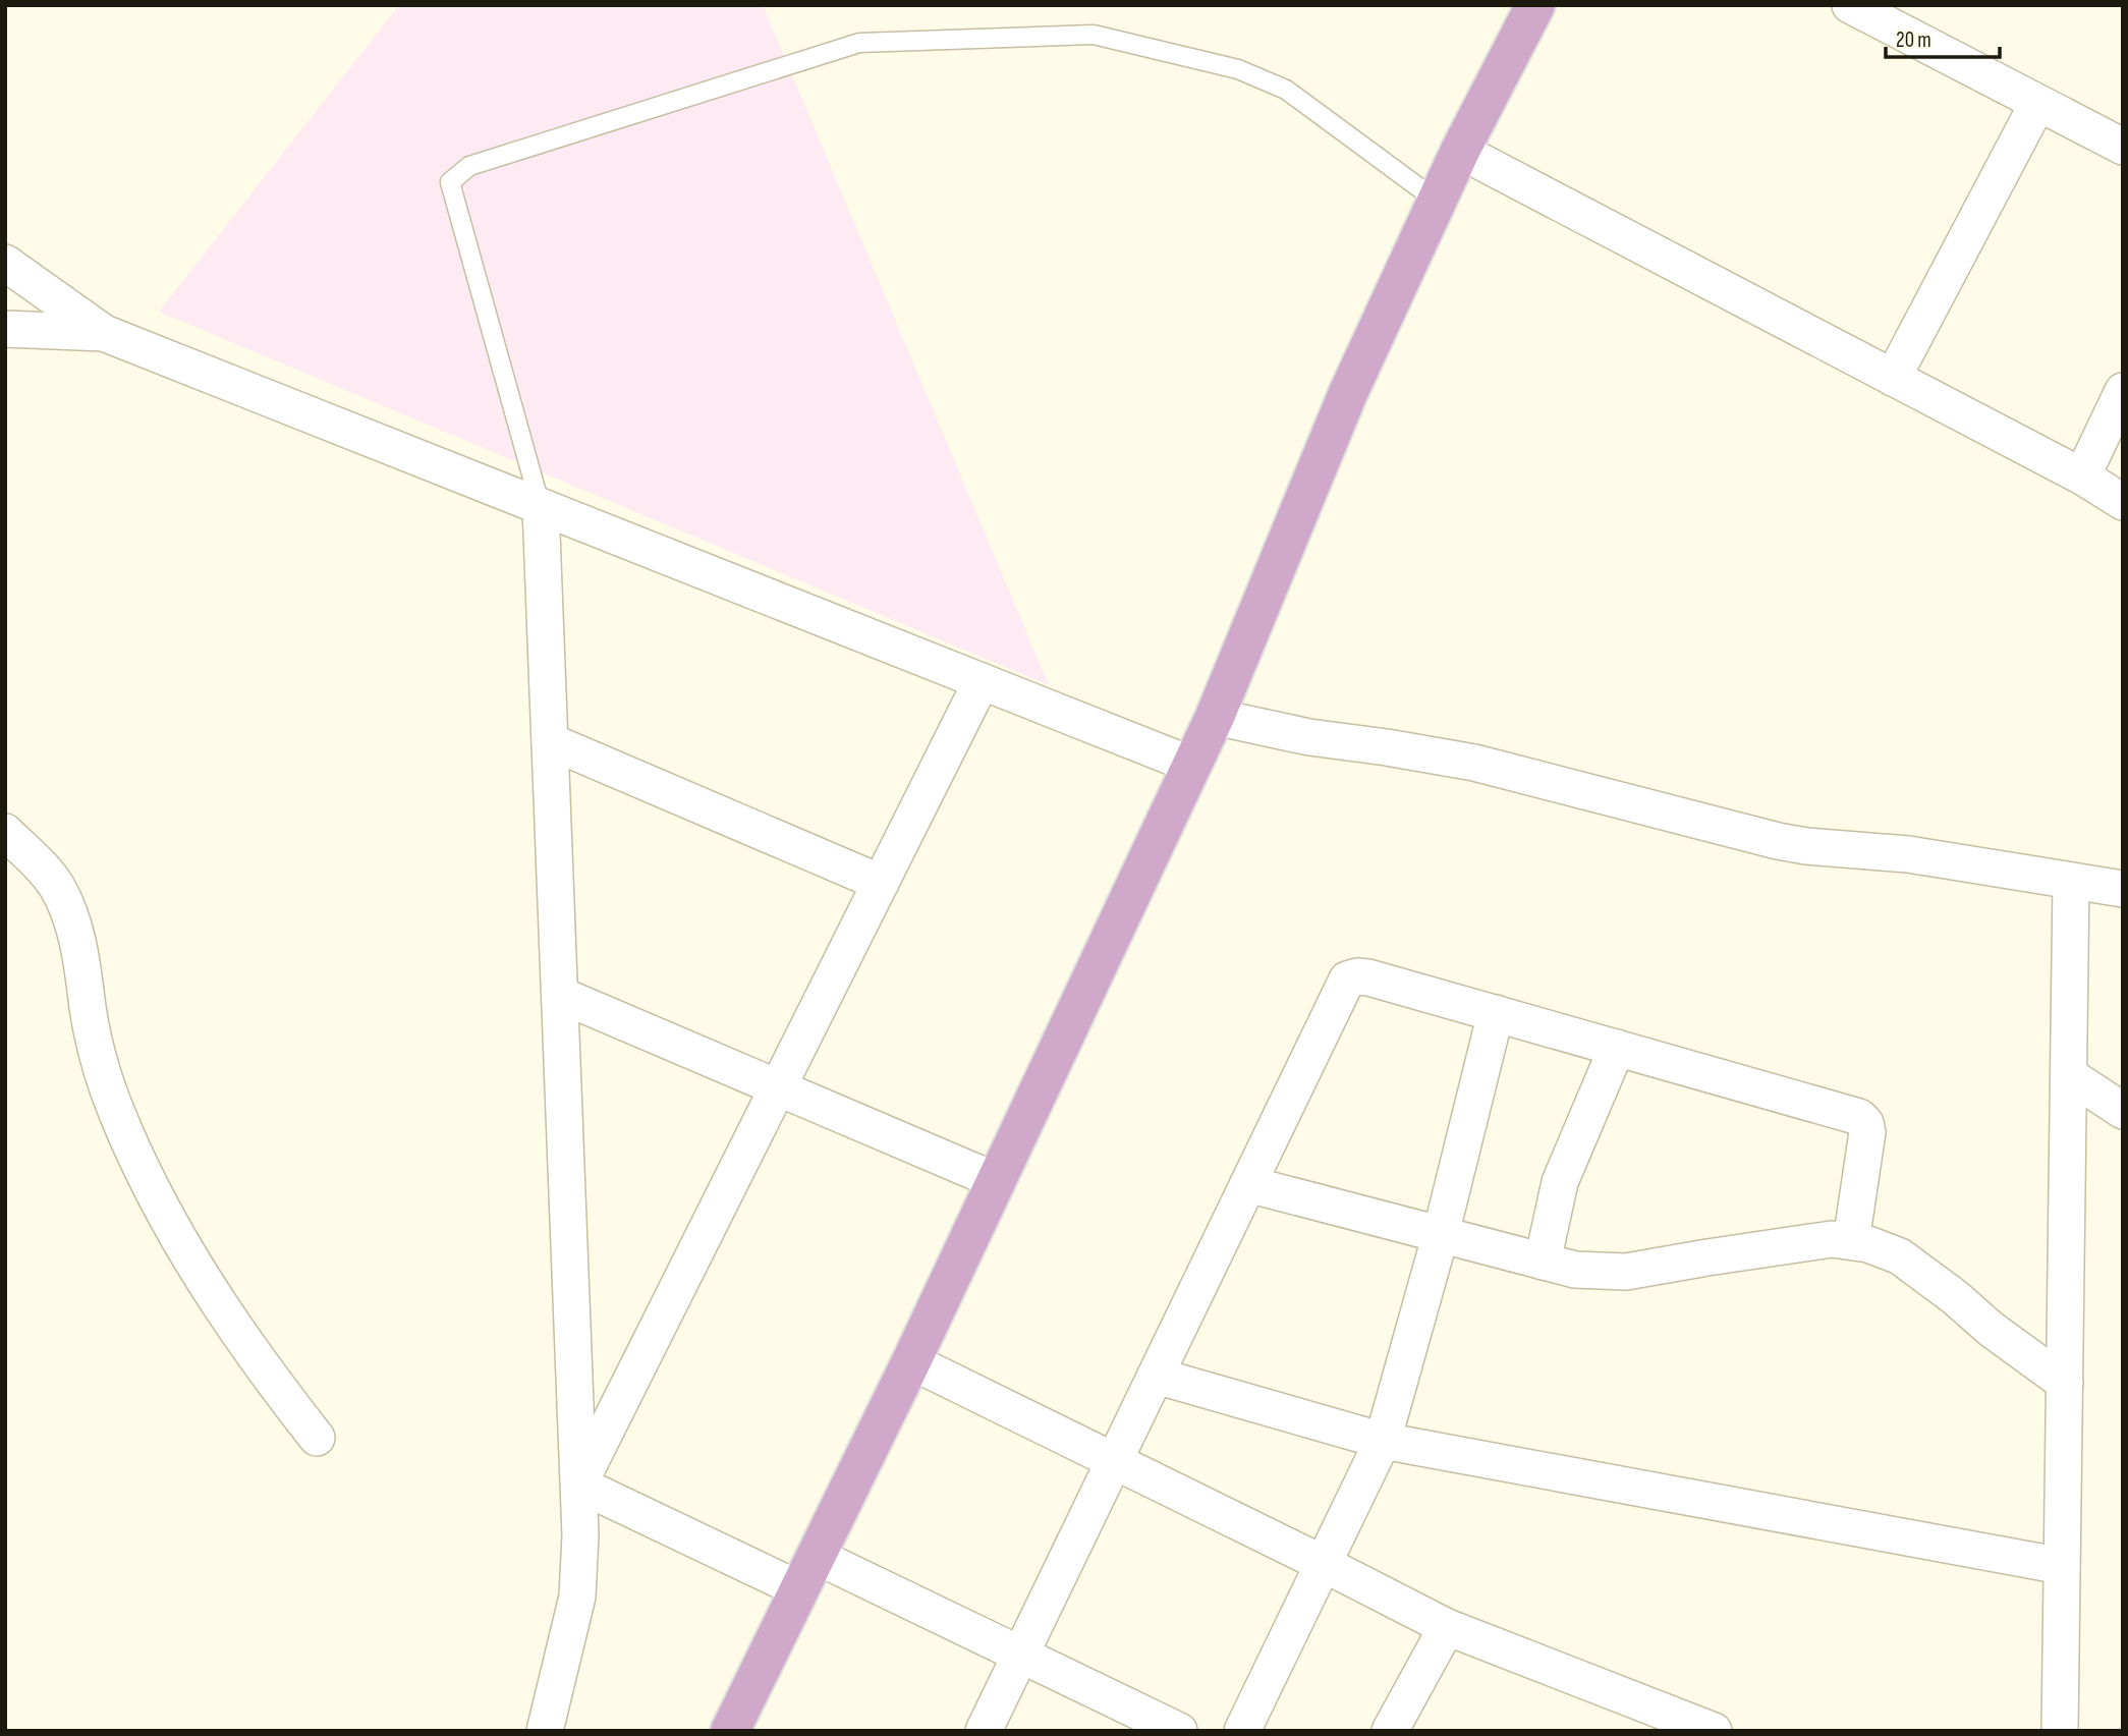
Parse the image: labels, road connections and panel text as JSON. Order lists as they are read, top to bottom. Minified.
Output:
{"scale_bar":"20 m"}
